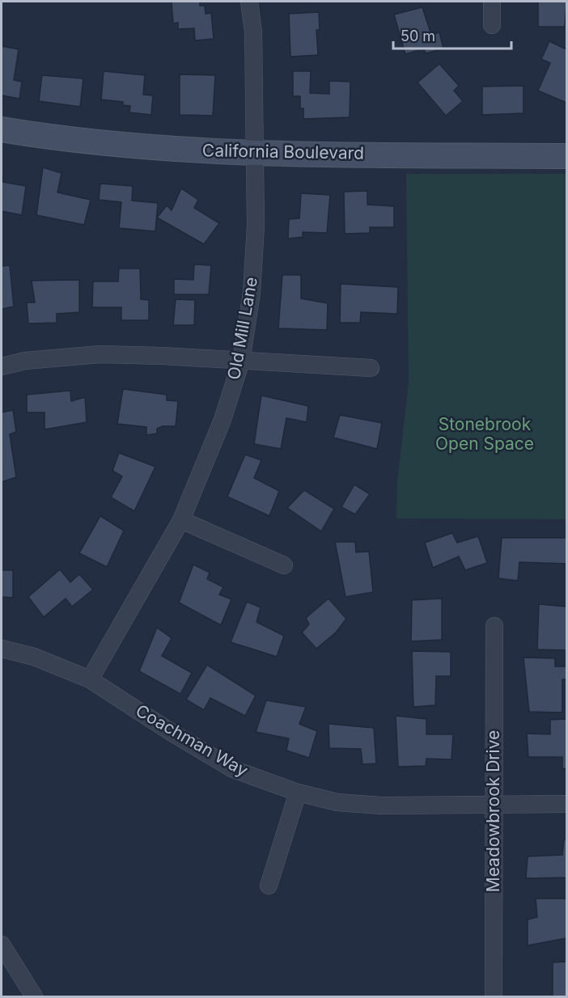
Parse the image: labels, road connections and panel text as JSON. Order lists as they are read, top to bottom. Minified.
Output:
{"streets":{"street":["California Boulevard","Old Mill Lane","Coachman Way","Meadowbrook Drive"]},"crossings":[["California Boulevard","Old Mill Lane"],["Old Mill Lane","Coachman Way"],["Coachman Way","Meadowbrook Drive"]],"parks":["Stonebrook Open Space"],"scale_bar":"50 m"}
